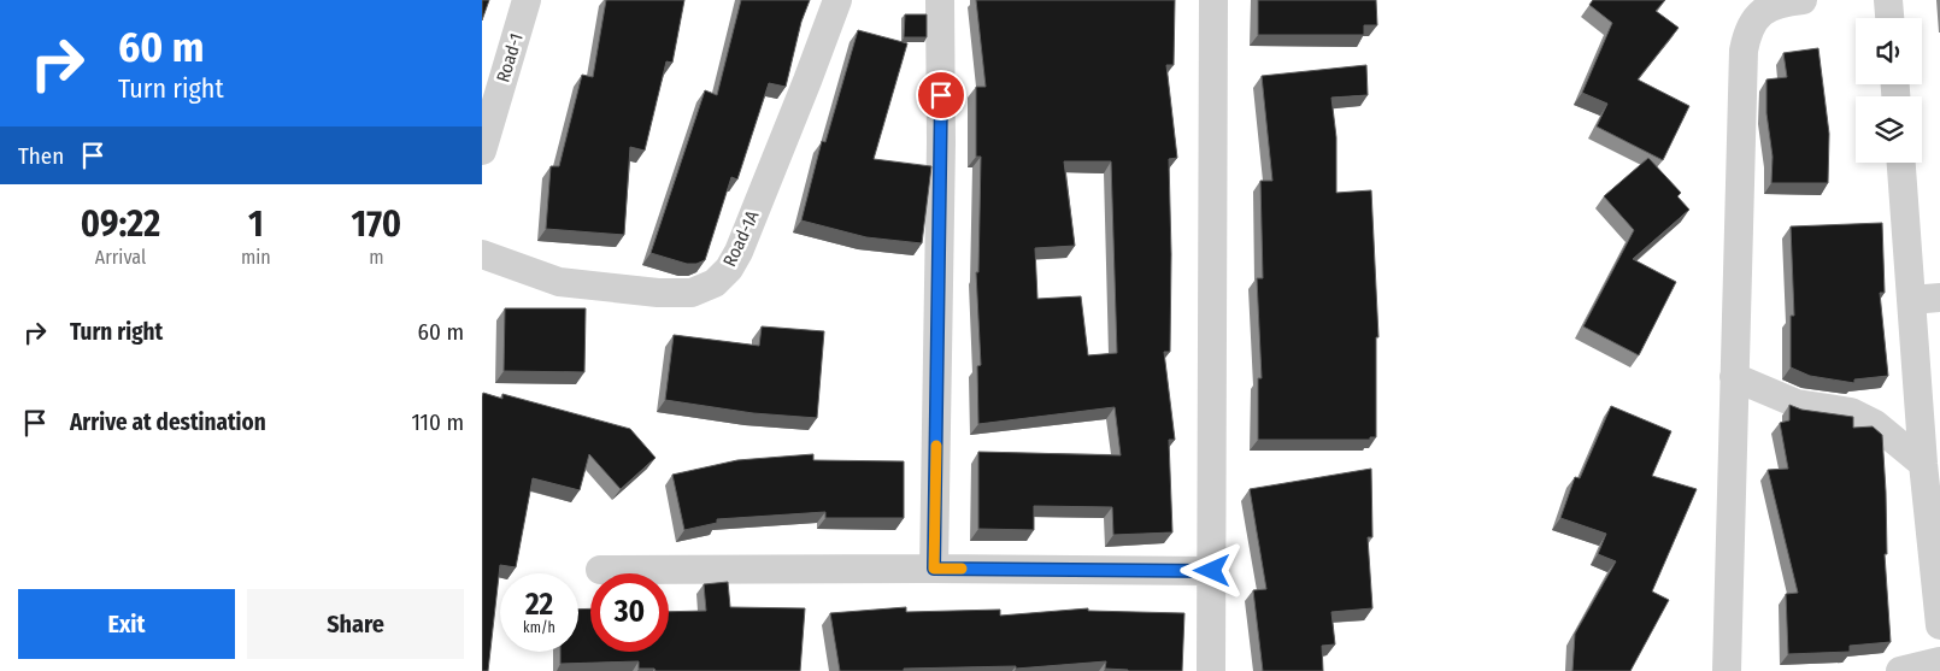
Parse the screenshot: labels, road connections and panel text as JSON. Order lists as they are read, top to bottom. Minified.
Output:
{"streets":{"street":["Road-1","Road-1A"]},"page":{"turn":["60 m","Turn right"],"then":"Then","eta":["09:22","Arrival","1","min","170","m"],"list":[{"name":"Turn right","value":"60 m"},{"name":"Arrive at destination","value":"110 m"}],"speed":"22 km/h","limit":"30","buttons":["Exit","Share"]}}
